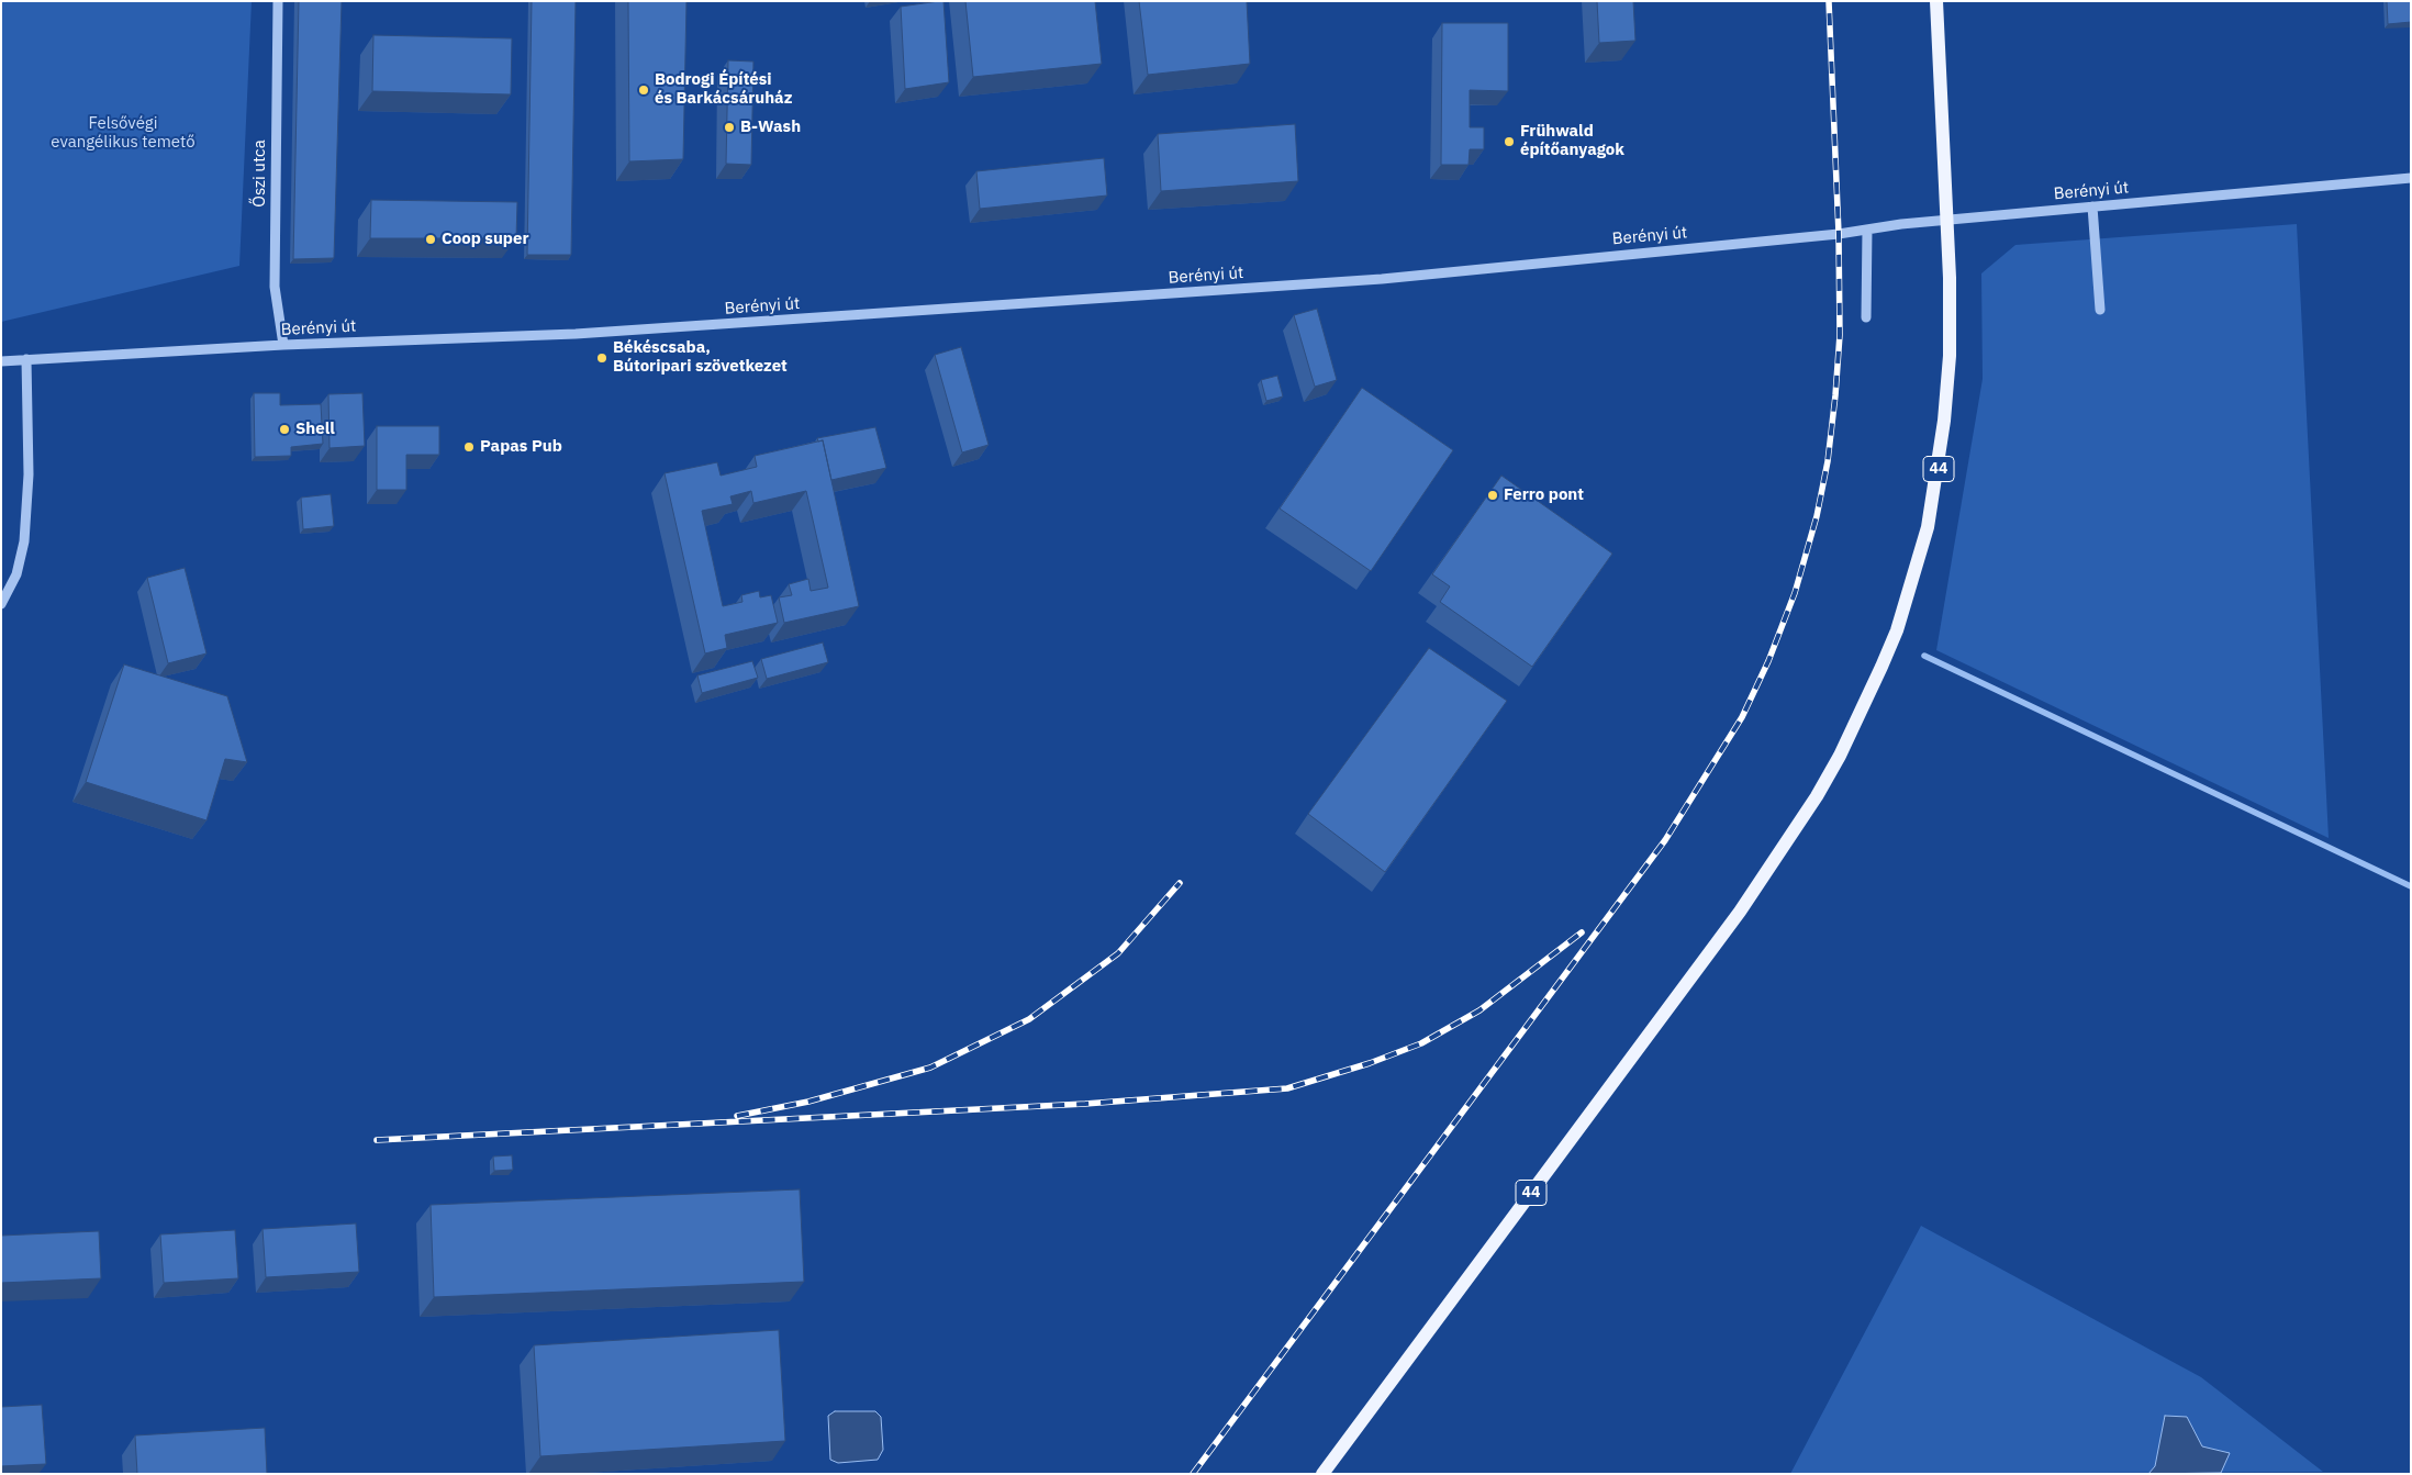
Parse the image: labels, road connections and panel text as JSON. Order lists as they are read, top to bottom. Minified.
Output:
{"streets":{"main road":["44"],"street":["Őszi utca","Berényi út"]},"crossings":[["Őszi utca","Berényi út"],["Berényi út","44"]],"parks":["Felsővégi evangélikus temető"],"places":["Bodrogi Építési és Barkácsáruház","B-Wash","Frühwald építőanyagok","Coop super","Békéscsaba, Bútoripari szövetkezet","Shell","Papas Pub","Ferro pont"]}
